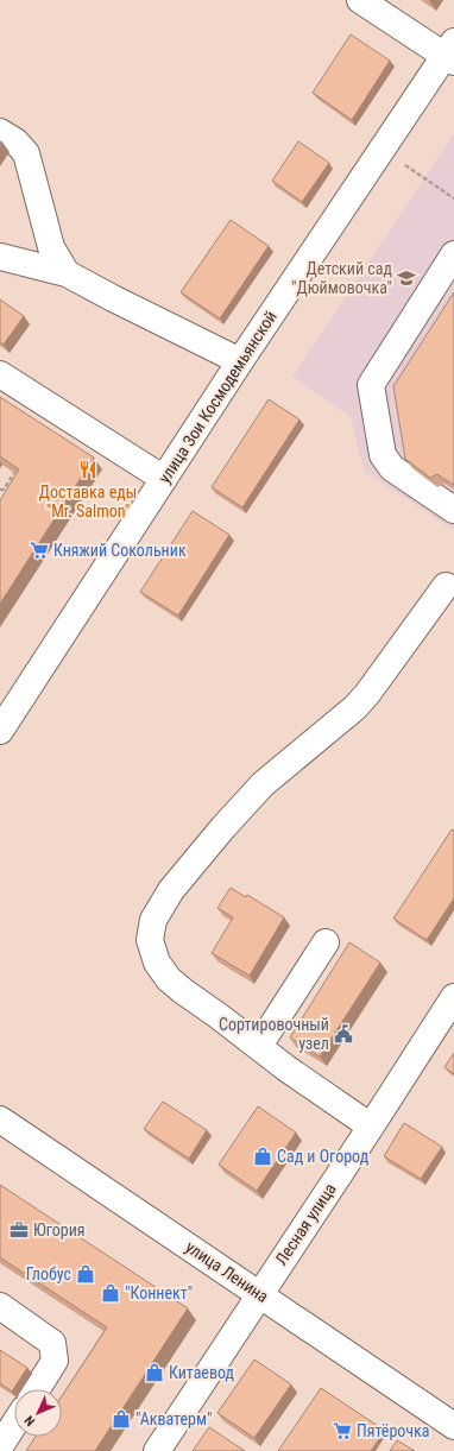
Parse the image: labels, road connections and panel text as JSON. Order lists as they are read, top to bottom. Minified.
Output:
{"streets":{"street":["улица Зои Космодемьянской","Лесная улица","улица Ленина"]},"crossings":[["Лесная улица","улица Ленина"]],"places":{"school or university":["Детский сад \"Дюймовочка\""],"restaurant":["Доставка еды \"Mr. Salmon\""],"supermarket":["Княжий Сокольник","Пятёрочка"],"public building":["Сортировочный узел"],"shop":["Сад и Огород","Глобус","\"Коннект\"","Китаевод","\"Акватерм\""],"office":["Югория"]},"north":"bottom left"}
